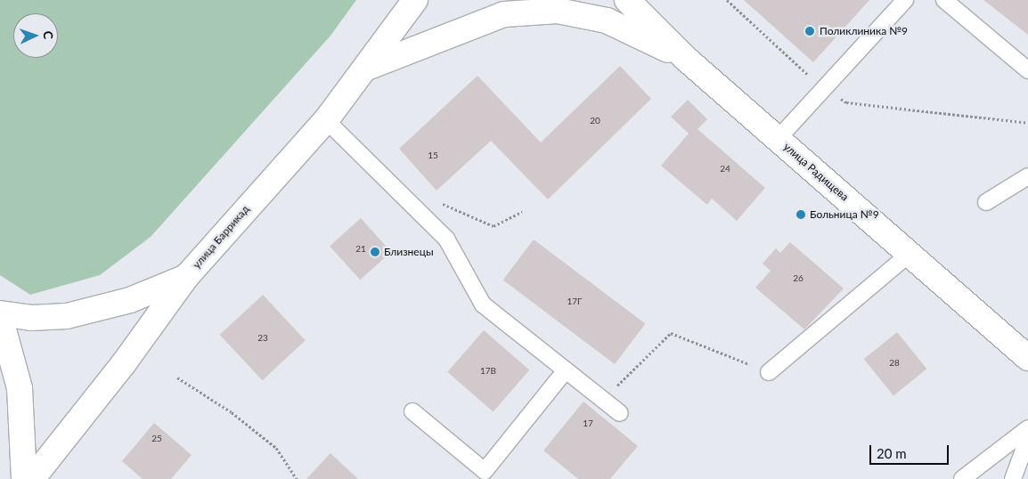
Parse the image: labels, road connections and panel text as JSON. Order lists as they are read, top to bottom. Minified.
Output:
{"streets":{"main road":["улица Радищева","улица Баррикад"]},"places":["Поликлиника №9","Больница №9","Близнецы"],"house_numbers":["20","15","24","21","26","17Г","23","28","17В","17","25"],"scale_bar":"20 m","north":"right"}
